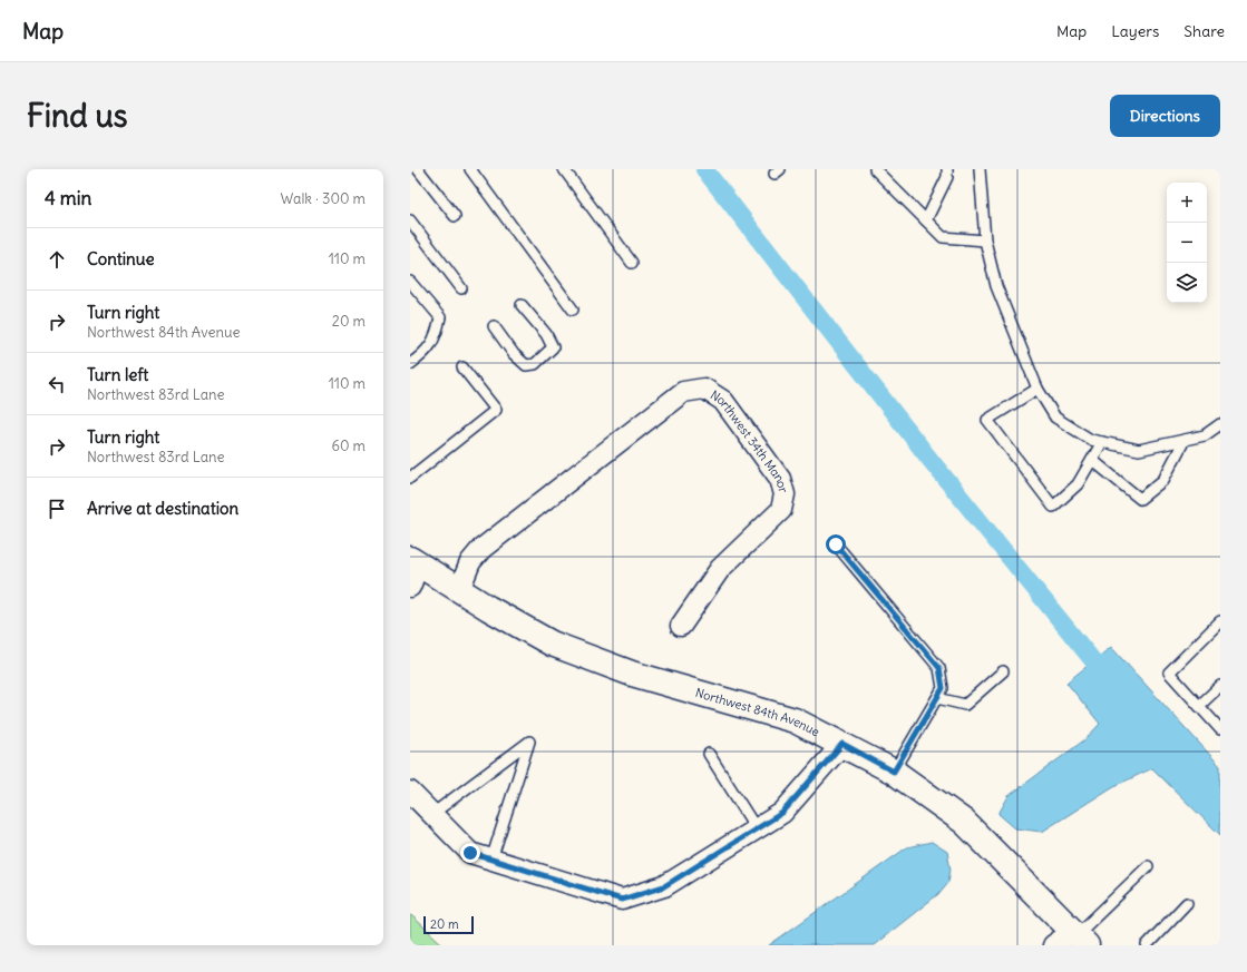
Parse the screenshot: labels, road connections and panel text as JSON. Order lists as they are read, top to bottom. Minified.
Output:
{"streets":{"street":["Northwest 34th Manor","Northwest 84th Avenue"]},"crossings":[["Northwest 34th Manor","Northwest 84th Avenue"]],"scale_bar":"20 m","page":{"header":"Map","nav":["Map","Layers","Share"],"buttons":"Directions","title":"Find us","heading":["4 min","Walk · 300 m"],"map_buttons":["+","−"],"list":[["Continue","110 m"],["Turn right","Northwest 84th Avenue","20 m"],["Turn left","Northwest 83rd Lane","110 m"],["Turn right","Northwest 83rd Lane","60 m"],"Arrive at destination"],"scale":"20 m"}}
